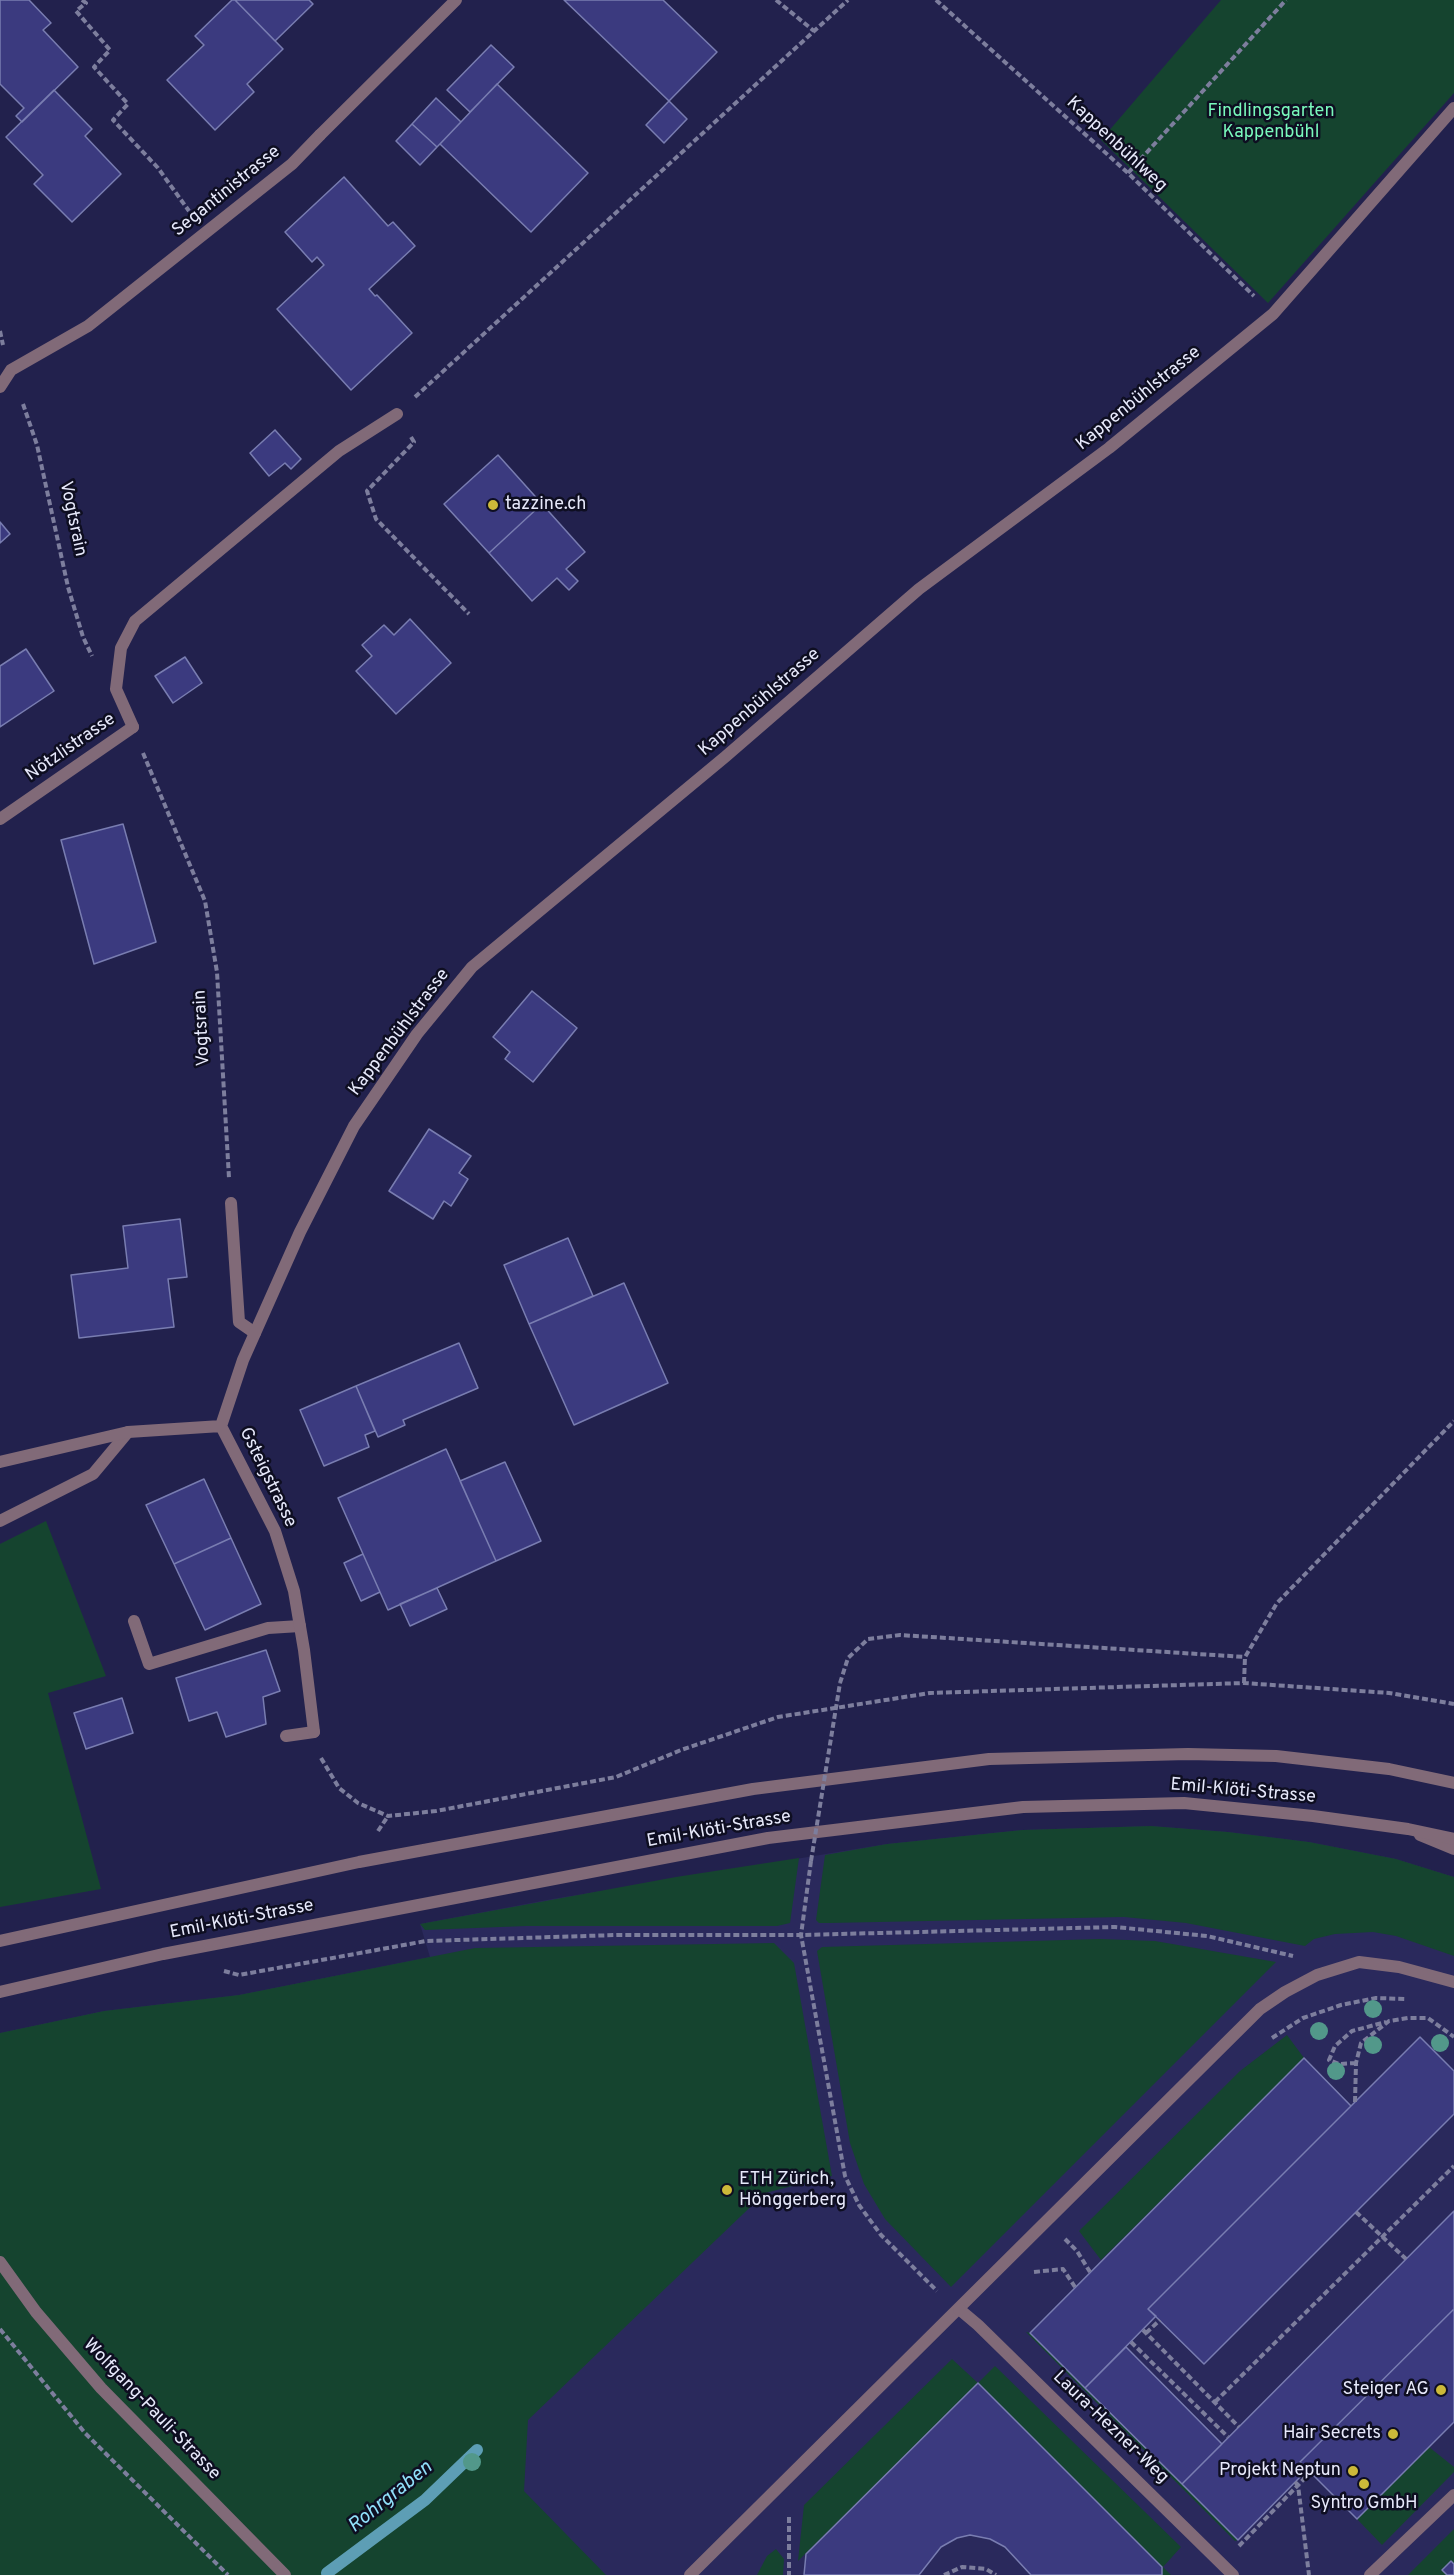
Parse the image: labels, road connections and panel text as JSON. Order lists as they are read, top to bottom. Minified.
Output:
{"streets":{"street":["Segantinistrasse","Kappenbühlstrasse","Nötzlistrasse","Gsteigstrasse","Emil-Klöti-Strasse","Wolfgang-Pauli-Strasse","Laura-Hezner-Weg"],"path":["Kappenbühlweg","Vogtsrain"]},"crossings":[["Kappenbühlweg","Kappenbühlstrasse"],["Segantinistrasse","Vogtsrain"],["Kappenbühlstrasse","Gsteigstrasse"],["Vogtsrain","Nötzlistrasse"]],"water":["Rohrgraben"],"parks":["Findlingsgarten Kappenbühl"],"places":["tazzine.ch","ETH Zürich, Hönggerberg","Steiger AG","Hair Secrets","Projekt Neptun","Syntro GmbH"]}
